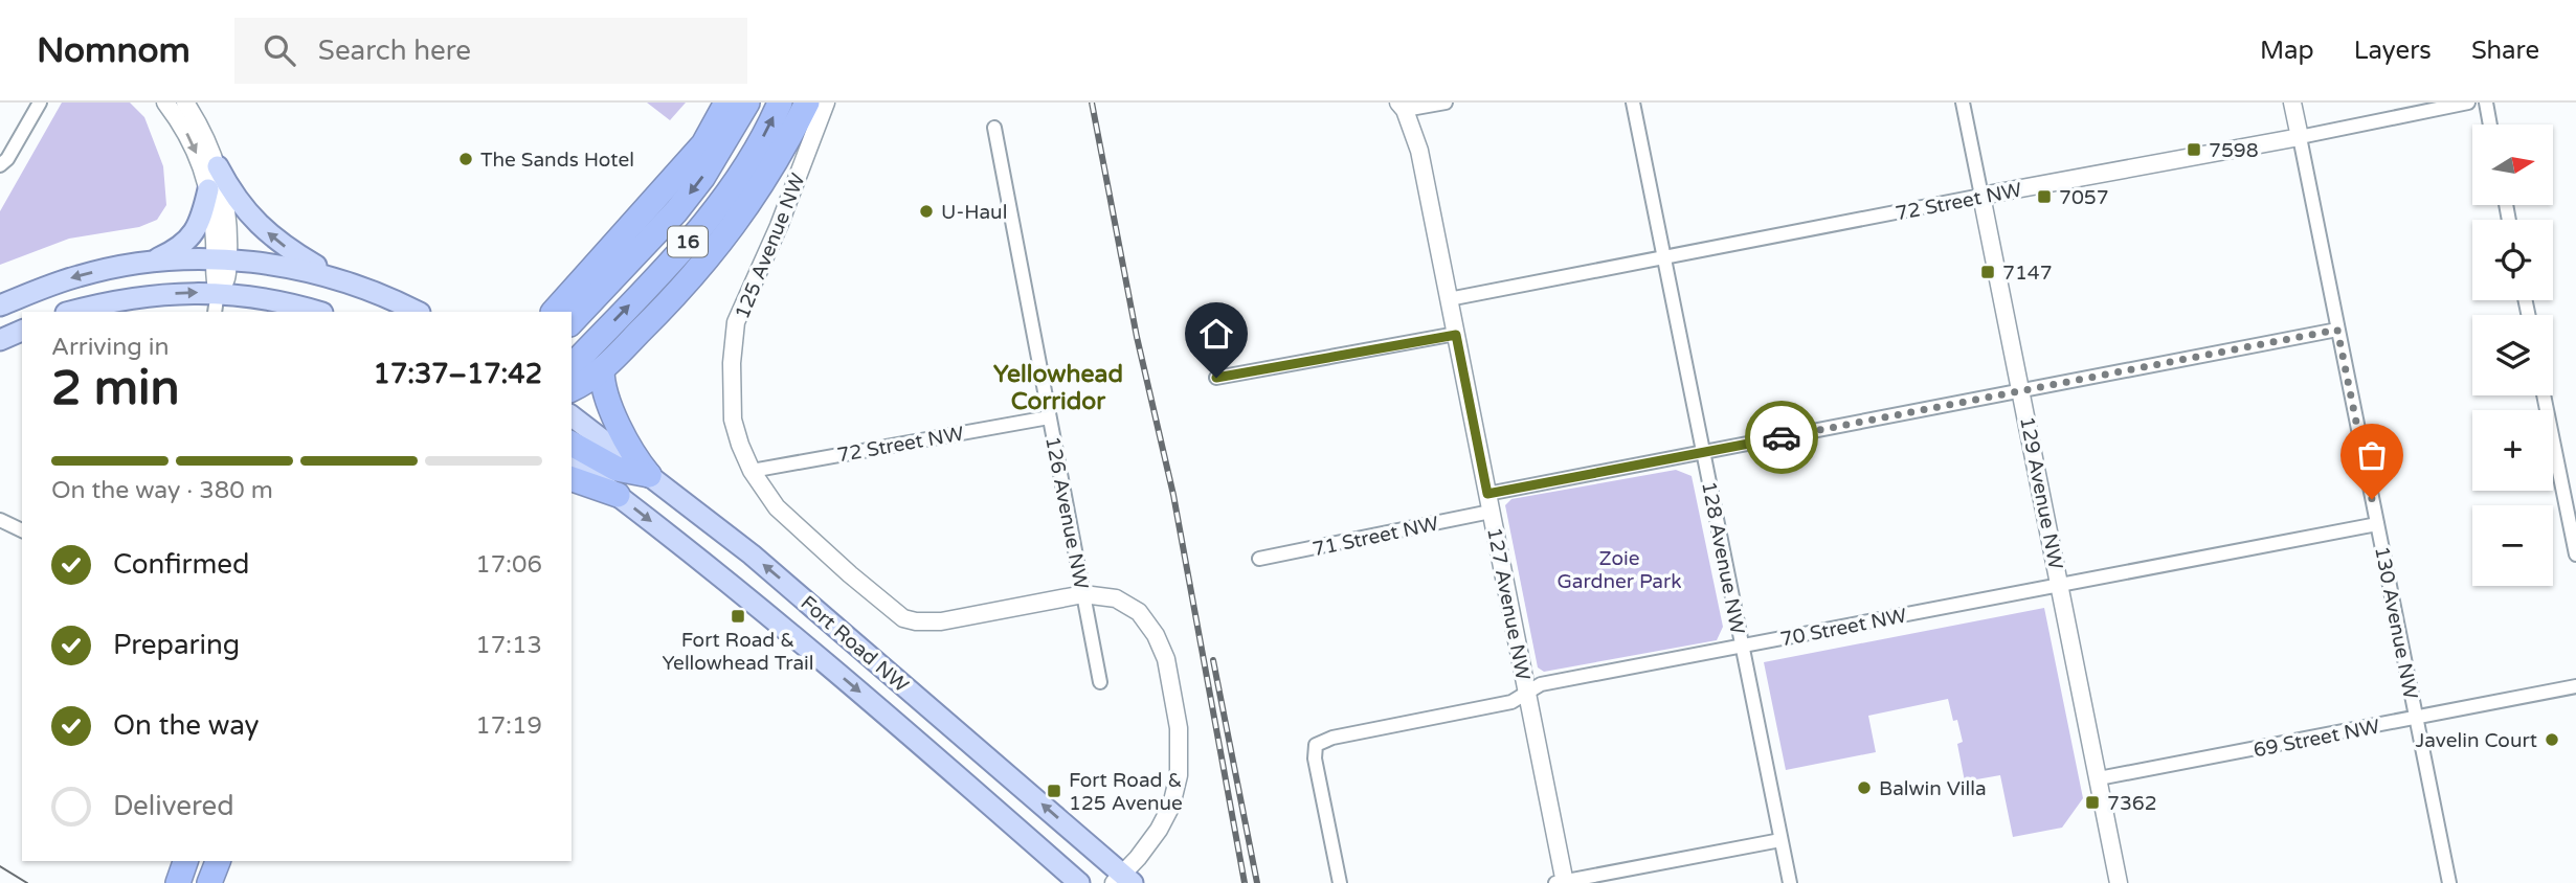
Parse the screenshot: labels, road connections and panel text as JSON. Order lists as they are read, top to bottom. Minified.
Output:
{"streets":{"highway":["16"],"main road":["Fort Road NW"],"street":["72 Street NW","125 Avenue NW","129 Avenue NW","126 Avenue NW","71 Street NW","128 Avenue NW","127 Avenue NW","130 Avenue NW","70 Street NW","69 Street NW"]},"crossings":[["72 Street NW","125 Avenue NW"],["72 Street NW","129 Avenue NW"],["72 Street NW","126 Avenue NW"],["72 Street NW","128 Avenue NW"],["72 Street NW","127 Avenue NW"],["72 Street NW","130 Avenue NW"],["125 Avenue NW","126 Avenue NW"],["129 Avenue NW","71 Street NW"],["129 Avenue NW","70 Street NW"],["129 Avenue NW","69 Street NW"],["71 Street NW","128 Avenue NW"],["71 Street NW","127 Avenue NW"],["71 Street NW","130 Avenue NW"],["128 Avenue NW","70 Street NW"],["127 Avenue NW","70 Street NW"],["130 Avenue NW","70 Street NW"],["130 Avenue NW","69 Street NW"]],"districts":["Yellowhead Corridor"],"parks":["Zoie Gardner Park"],"places":{"transit":["7598","7057","7147","Fort Road & Yellowhead Trail","Fort Road & 125 Avenue","7362"],"other":["The Sands Hotel","U-Haul","Javelin Court","Balwin Villa"]},"north":"right","page":{"header":"Nomnom","search":"Search here","nav":["Map","Layers","Share"],"map_buttons":["+","−"],"heading":["2 min","Arriving in","17:37–17:42"],"bar":"On the way · 380 m","list":[["Confirmed","17:06"],["Preparing","17:13"],["On the way","17:19"],"Delivered"]}}
